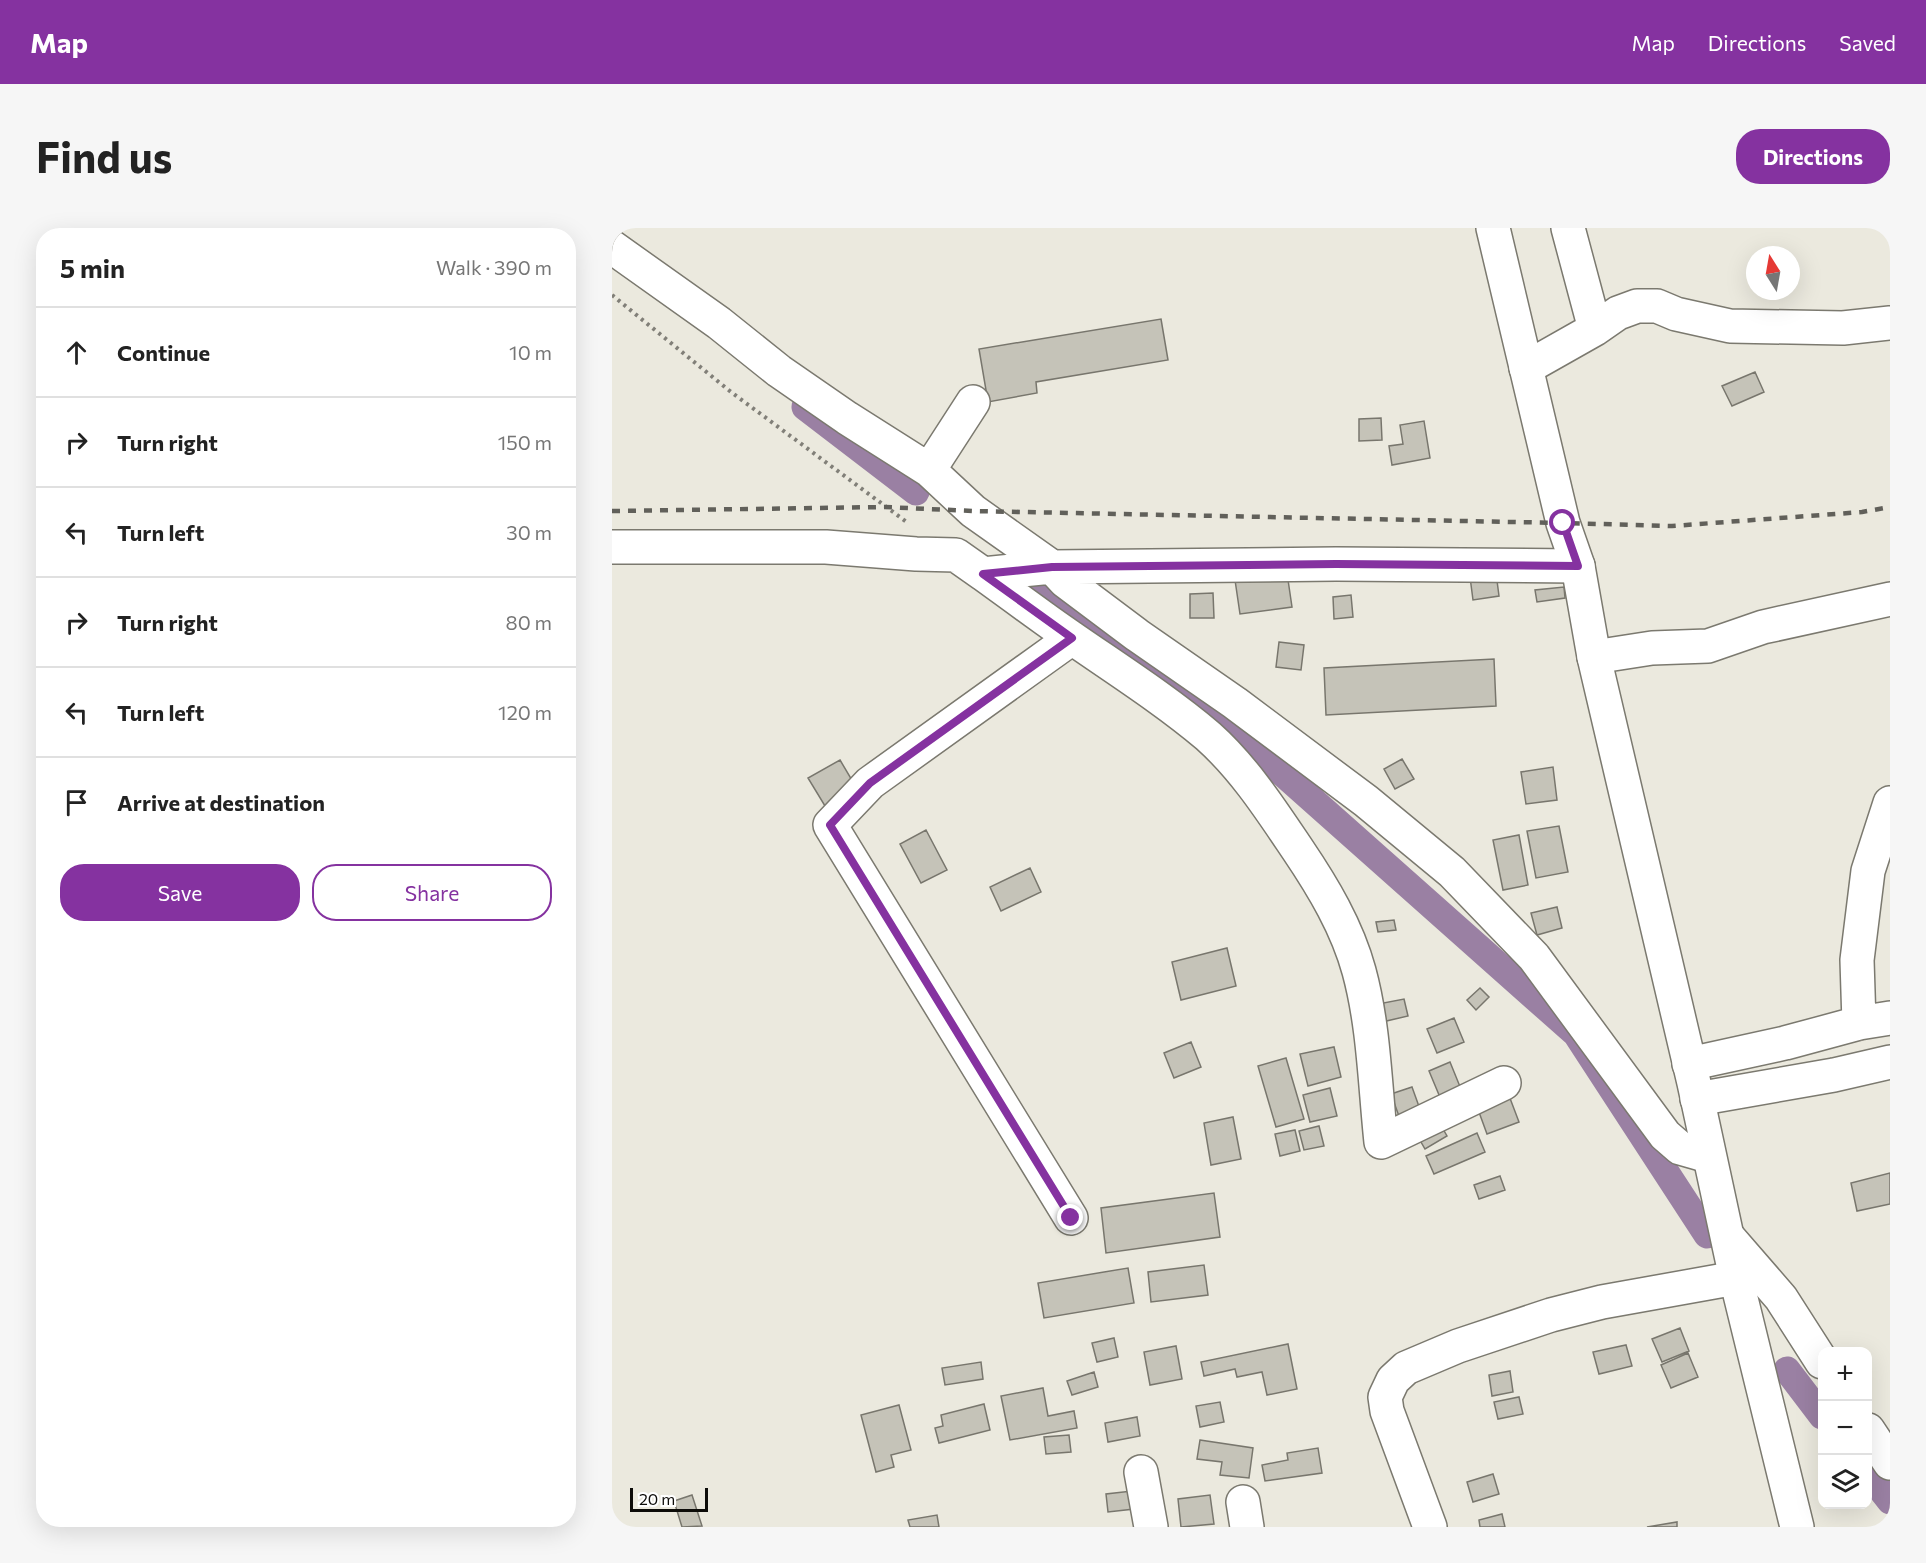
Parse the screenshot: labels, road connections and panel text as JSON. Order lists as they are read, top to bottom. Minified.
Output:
{"scale_bar":"20 m","north":"top","page":{"header":"Map","nav":["Map","Directions","Saved"],"buttons":["Directions",["Save","Share"]],"title":"Find us","heading":["5 min","Walk · 390 m"],"list":[["Continue","10 m"],["Turn right","150 m"],["Turn left","30 m"],["Turn right","80 m"],["Turn left","120 m"],"Arrive at destination"],"map_buttons":["+","−"],"scale":"20 m"}}
